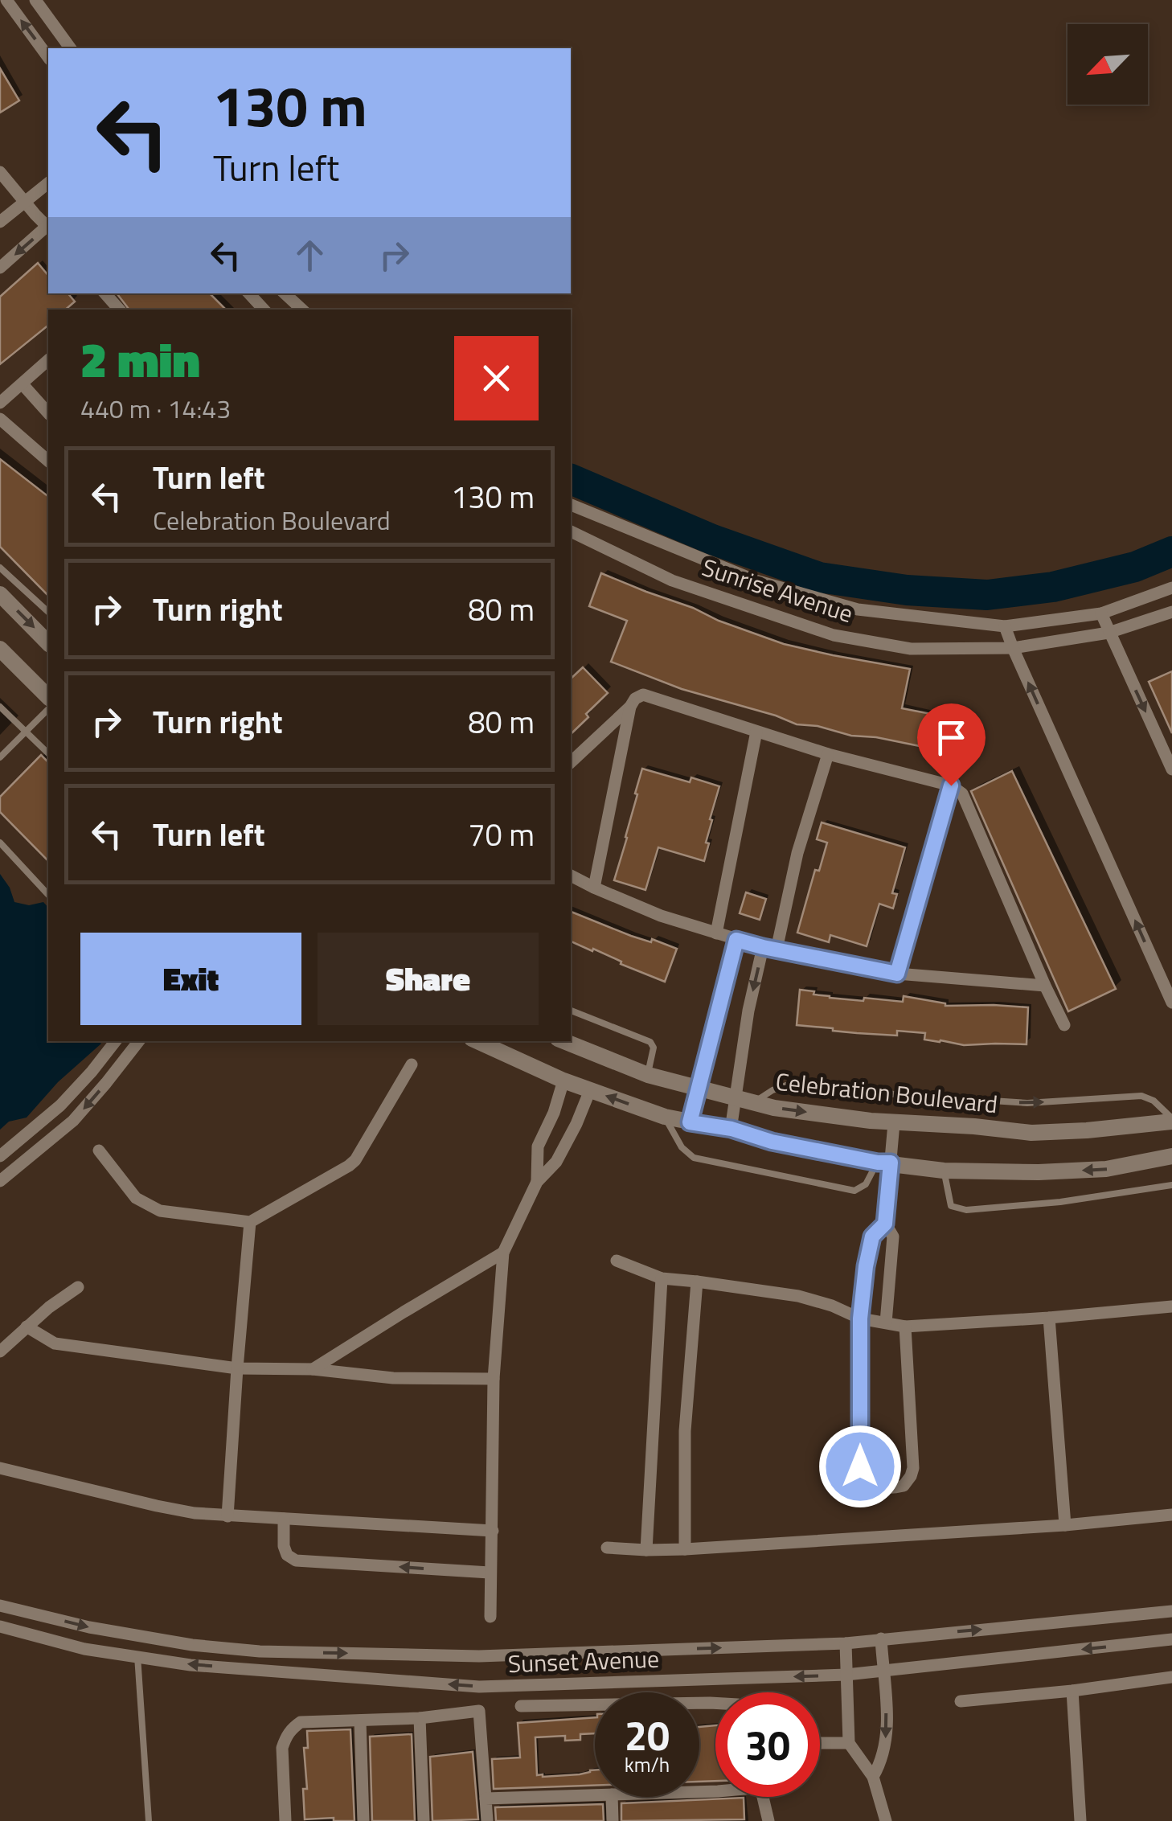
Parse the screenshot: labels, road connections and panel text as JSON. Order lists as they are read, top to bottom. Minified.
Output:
{"streets":{"street":["Sunrise Avenue","Celebration Boulevard","Sunset Avenue"]},"north":"bottom left","page":{"turn":["130 m","Turn left"],"heading":["2 min","440 m · 14:43"],"list":[{"name":"Turn left","note":"Celebration Boulevard","value":"130 m"},{"name":"Turn right","value":"80 m"},{"name":"Turn right","value":"80 m"},{"name":"Turn left","value":"70 m"}],"buttons":["Exit","Share"],"speed":"20 km/h","limit":"30"}}
